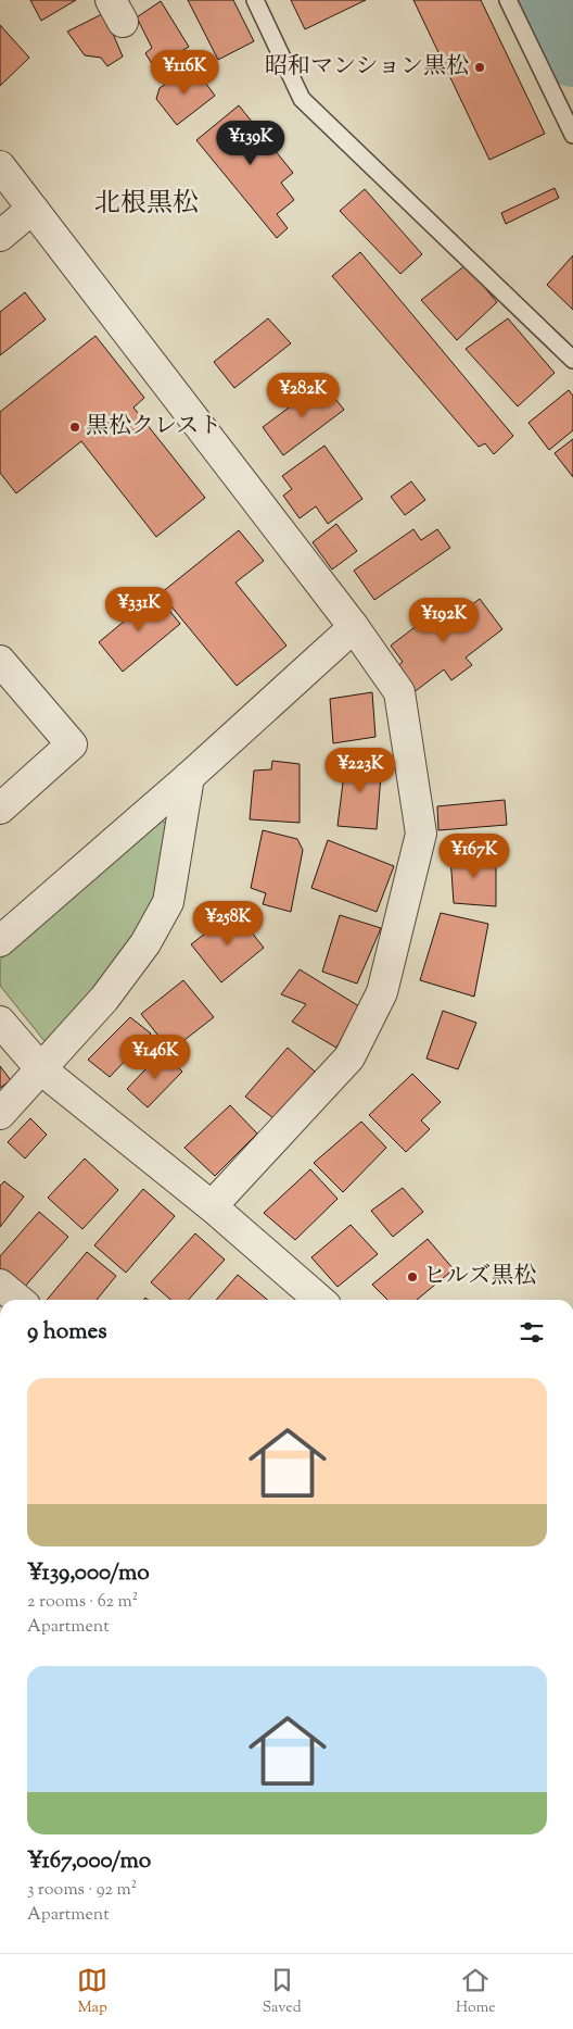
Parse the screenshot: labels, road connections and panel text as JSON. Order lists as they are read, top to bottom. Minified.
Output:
{"districts":["北根黒松"],"places":["昭和マンション黒松","黒松クレスト","ヒルズ黒松"],"page":{"price":["¥116K","¥139K","¥282K","¥331K","¥192K","¥223K","¥167K","¥258K","¥146K"],"heading":"9 homes","list":[{"name":"¥139,000/mo","note":"2 rooms · 62 m² · Apartment"},{"name":"¥167,000/mo","note":"3 rooms · 92 m² · Apartment"}],"tabs":["Map","Saved","Home"]}}
